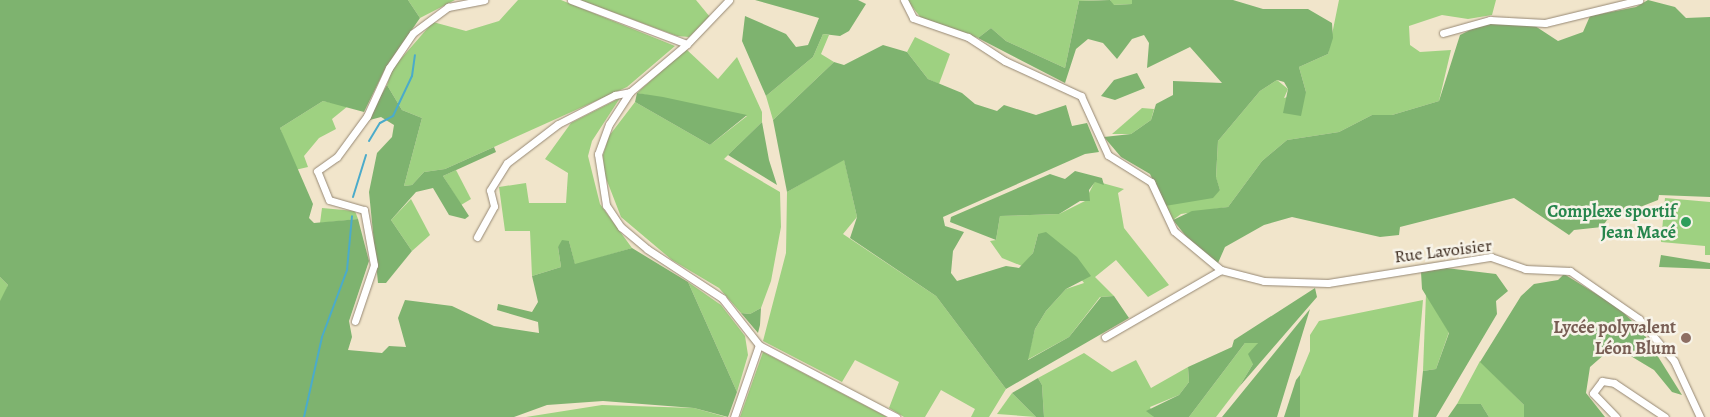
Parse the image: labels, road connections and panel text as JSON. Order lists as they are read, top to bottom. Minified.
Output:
{"streets":{"street":["Rue Lavoisier"]},"places":["Complexe sportif Jean Macé","Lycée polyvalent Léon Blum"]}
